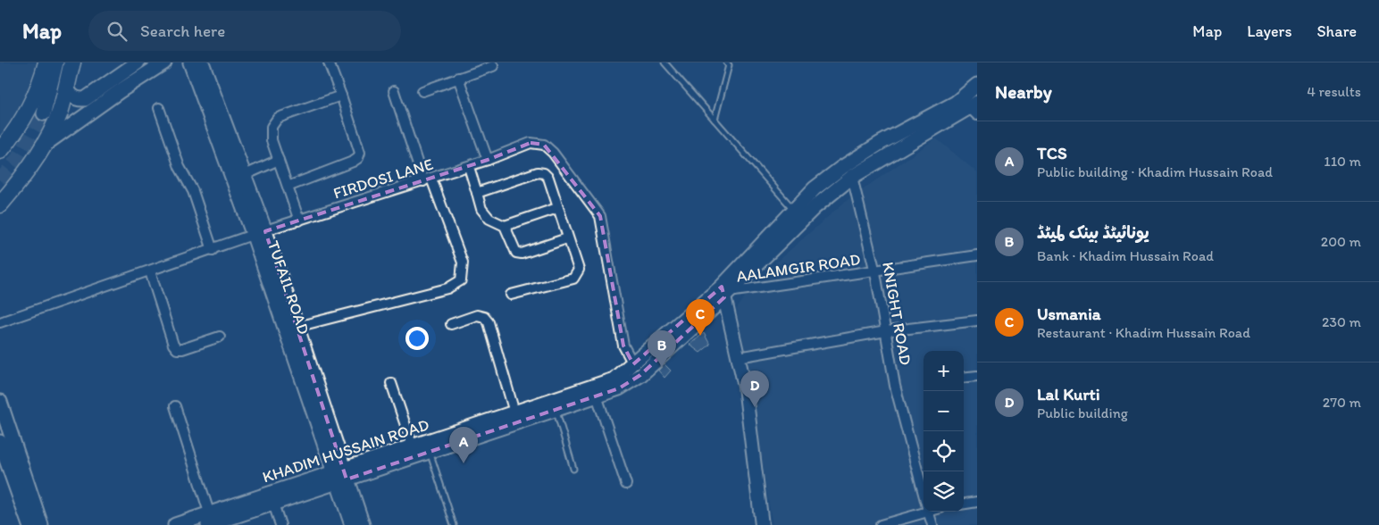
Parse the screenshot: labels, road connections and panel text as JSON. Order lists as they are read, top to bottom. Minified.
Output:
{"streets":{"main road":["TUFAIL ROAD","KHADIM HUSSAIN ROAD"],"street":["FIRDOSI LANE","AALAMGIR ROAD","KNIGHT ROAD"]},"crossings":[["FIRDOSI LANE","TUFAIL ROAD"],["FIRDOSI LANE","KHADIM HUSSAIN ROAD"],["AALAMGIR ROAD","KNIGHT ROAD"],["AALAMGIR ROAD","KHADIM HUSSAIN ROAD"],["TUFAIL ROAD","KHADIM HUSSAIN ROAD"],["KNIGHT ROAD","KHADIM HUSSAIN ROAD"]],"page":{"header":"Map","search":"Search here","nav":["Map","Layers","Share"],"heading":["Nearby","4 results"],"list":[{"mark":"A","name":"TCS","note":"Public building · Khadim Hussain Road","value":"110 m"},{"mark":"B","name":"یونائیٹڈ بینک لمیٹڈ","note":"Bank · Khadim Hussain Road","value":"200 m"},{"mark":"C","name":"Usmania","note":"Restaurant · Khadim Hussain Road","value":"230 m"},{"mark":"D","name":"Lal Kurti","note":"Public building","value":"270 m"}],"pins":["C","B","D","A"],"map_buttons":["+","−"]}}
